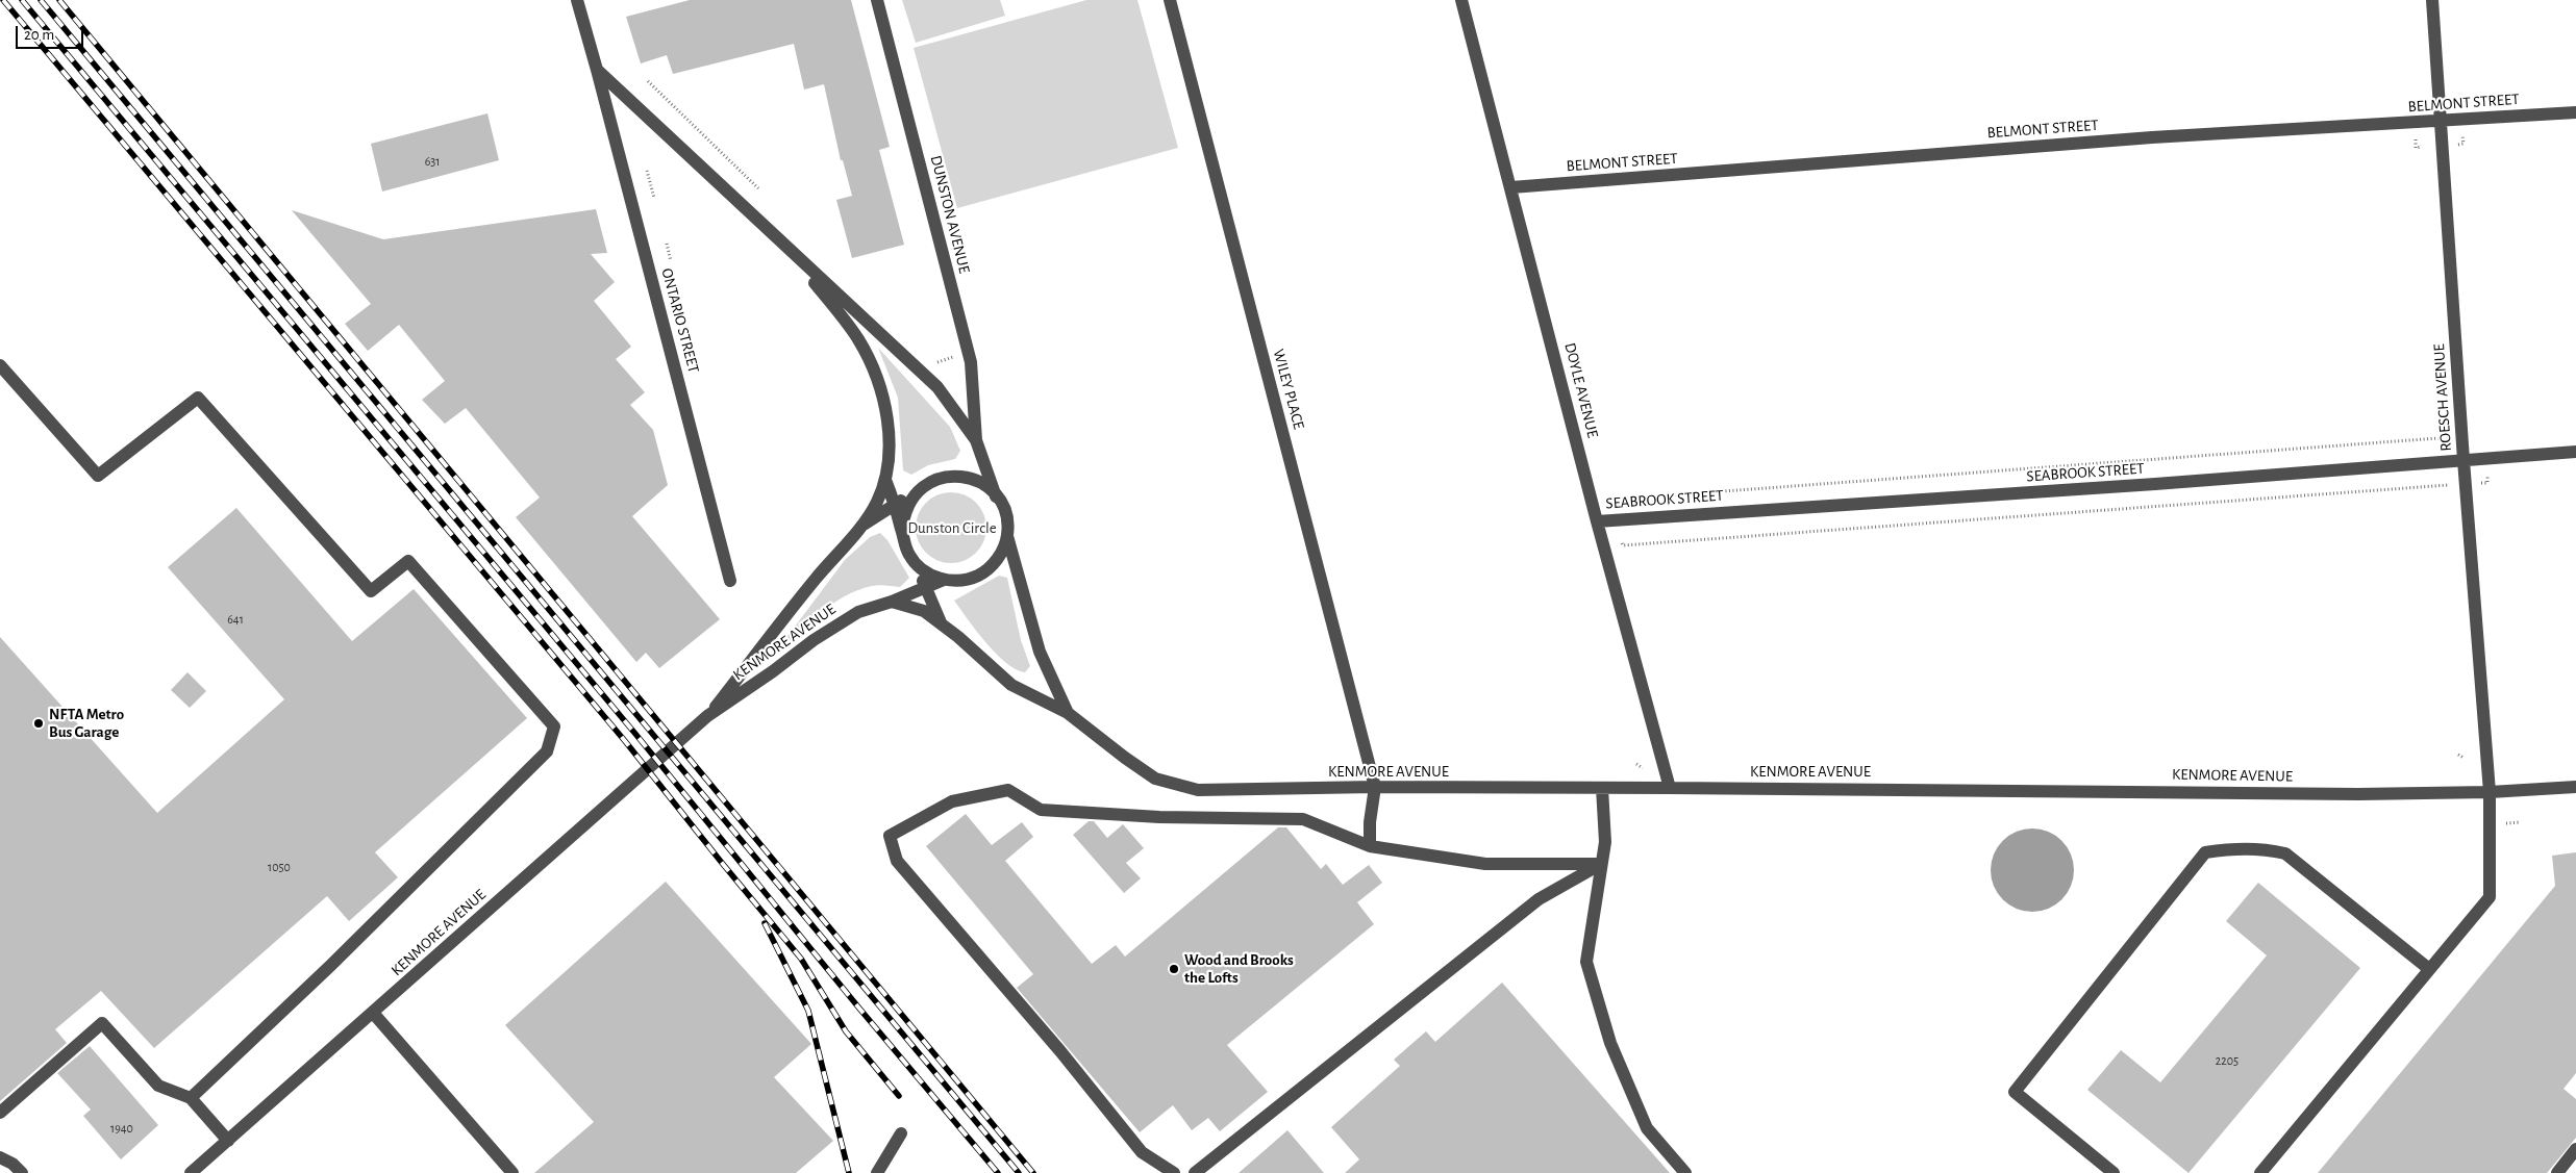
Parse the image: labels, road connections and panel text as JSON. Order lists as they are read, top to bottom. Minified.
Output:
{"streets":{"street":["BELMONT STREET","DUNSTON AVENUE","ONTARIO STREET","WILEY PLACE","DOYLE AVENUE","ROESCH AVENUE","SEABROOK STREET","KENMORE AVENUE"]},"crossings":[["BELMONT STREET","DOYLE AVENUE"],["BELMONT STREET","ROESCH AVENUE"],["WILEY PLACE","KENMORE AVENUE"],["DOYLE AVENUE","SEABROOK STREET"],["DOYLE AVENUE","KENMORE AVENUE"],["ROESCH AVENUE","SEABROOK STREET"],["ROESCH AVENUE","KENMORE AVENUE"]],"parks":["Dunston Circle"],"places":["NFTA Metro Bus Garage","Wood and Brooks the Lofts"],"house_numbers":["631","641","1050","2205","1940"],"scale_bar":"20 m"}
